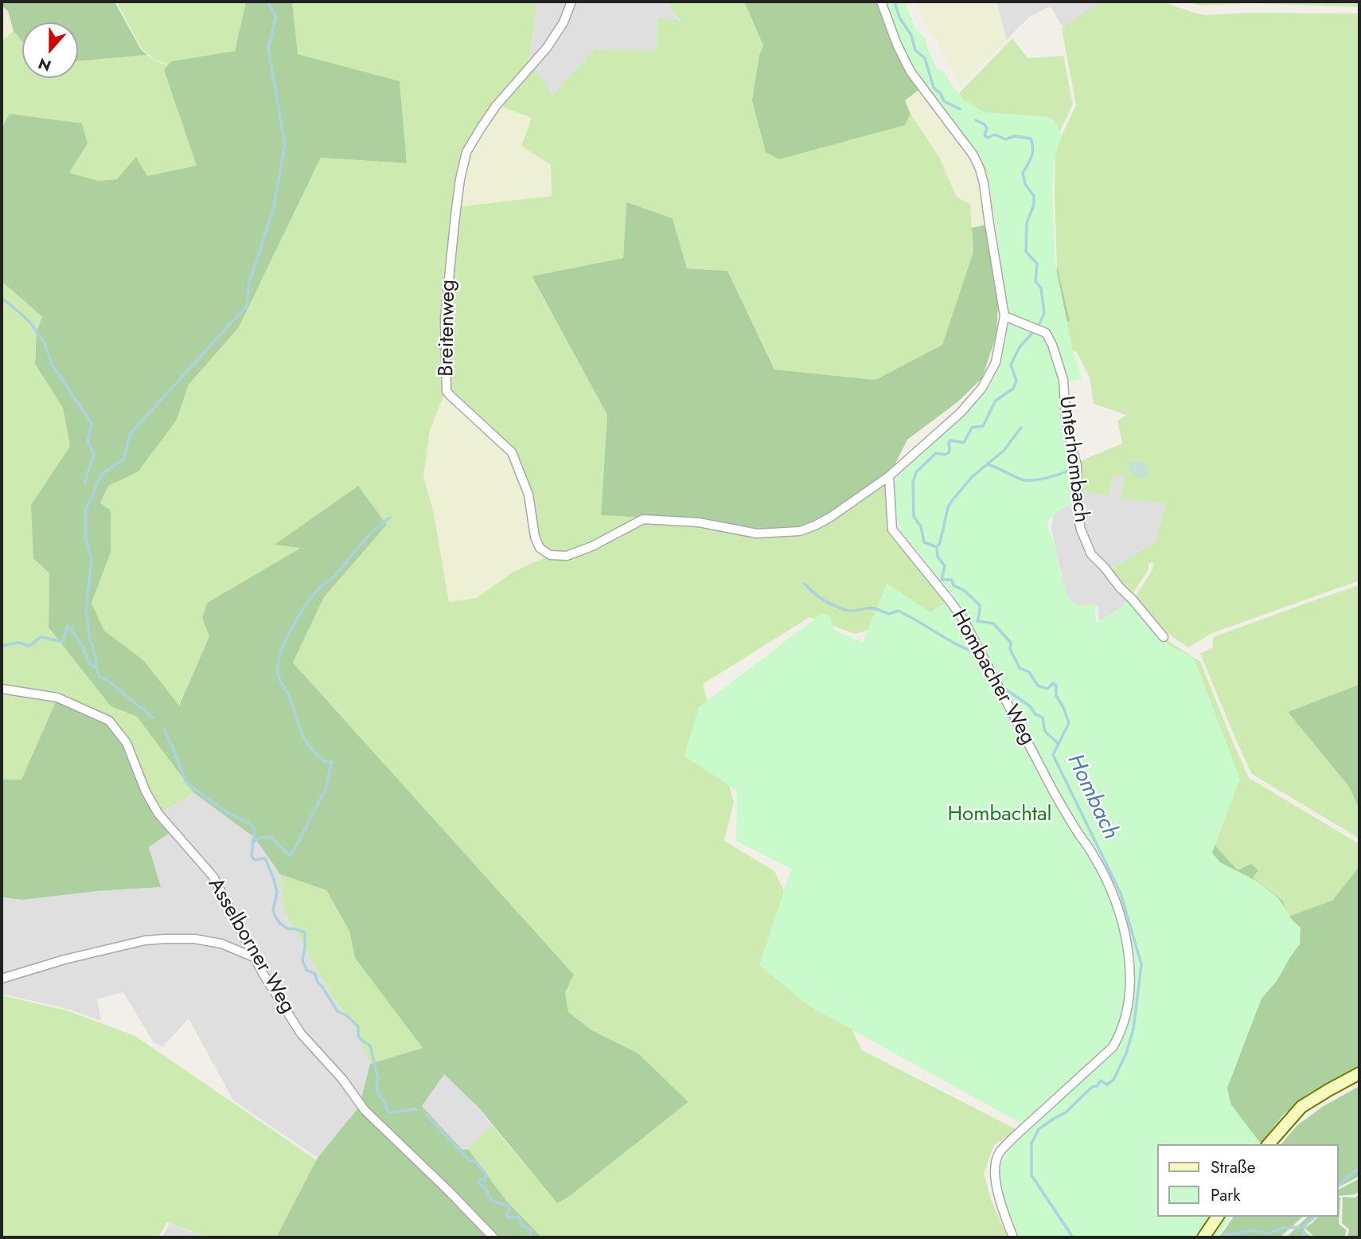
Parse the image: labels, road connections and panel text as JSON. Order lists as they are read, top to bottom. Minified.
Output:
{"streets":{"street":["Breitenweg","Unterhombach","Hombacher Weg","Asselborner Weg"]},"crossings":[["Breitenweg","Hombacher Weg"]],"water":["Hombach"],"parks":["Hombachtal"],"legend":["Straße","Park"],"north":"bottom"}
